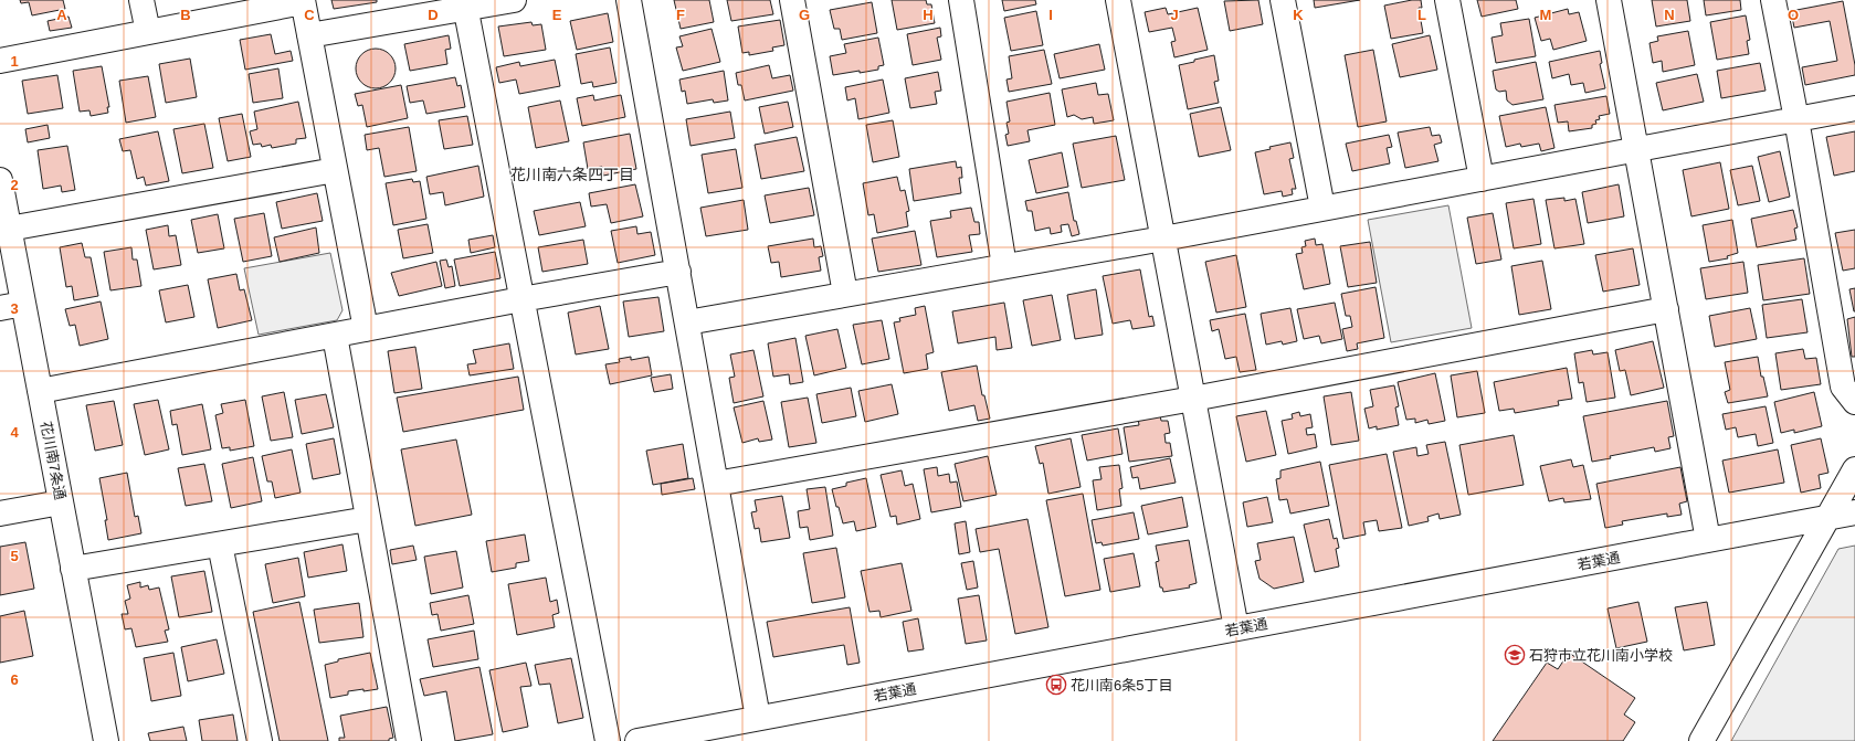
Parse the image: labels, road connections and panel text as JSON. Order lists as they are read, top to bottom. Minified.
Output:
{"streets":{"street":["花川南7条通","若葉通"]},"districts":["花川南六条四丁目"],"places":{"school or university":["石狩市立花川南小学校"],"bus stop":["花川南6条5丁目"]},"grid":{"columns":["A","B","C","D","E","F","G","H","I","J","K","L","M","N","O"],"rows":["1","2","3","4","5","6"]}}
